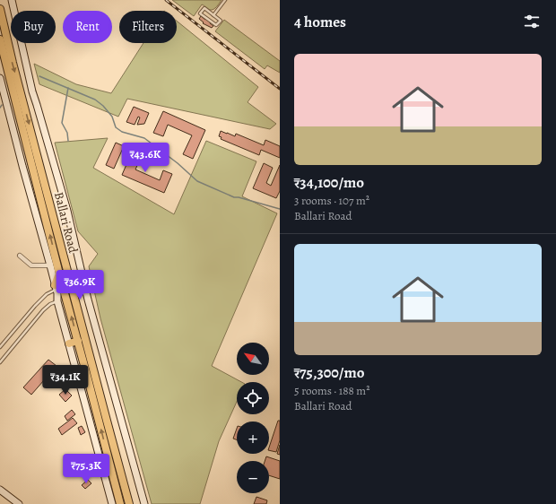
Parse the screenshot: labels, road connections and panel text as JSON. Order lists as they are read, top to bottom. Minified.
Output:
{"streets":{"highway":["Ballari Road"]},"north":"top left","page":{"heading":"4 homes","chip":["Buy","Rent","Filters"],"list":[{"name":"₹34,100/mo","note":"3 rooms · 107 m² · Ballari Road"},{"name":"₹75,300/mo","note":"5 rooms · 188 m² · Ballari Road"}],"price":["₹43.6K","₹36.9K","₹34.1K","₹75.3K"],"map_buttons":["+","−"]}}
